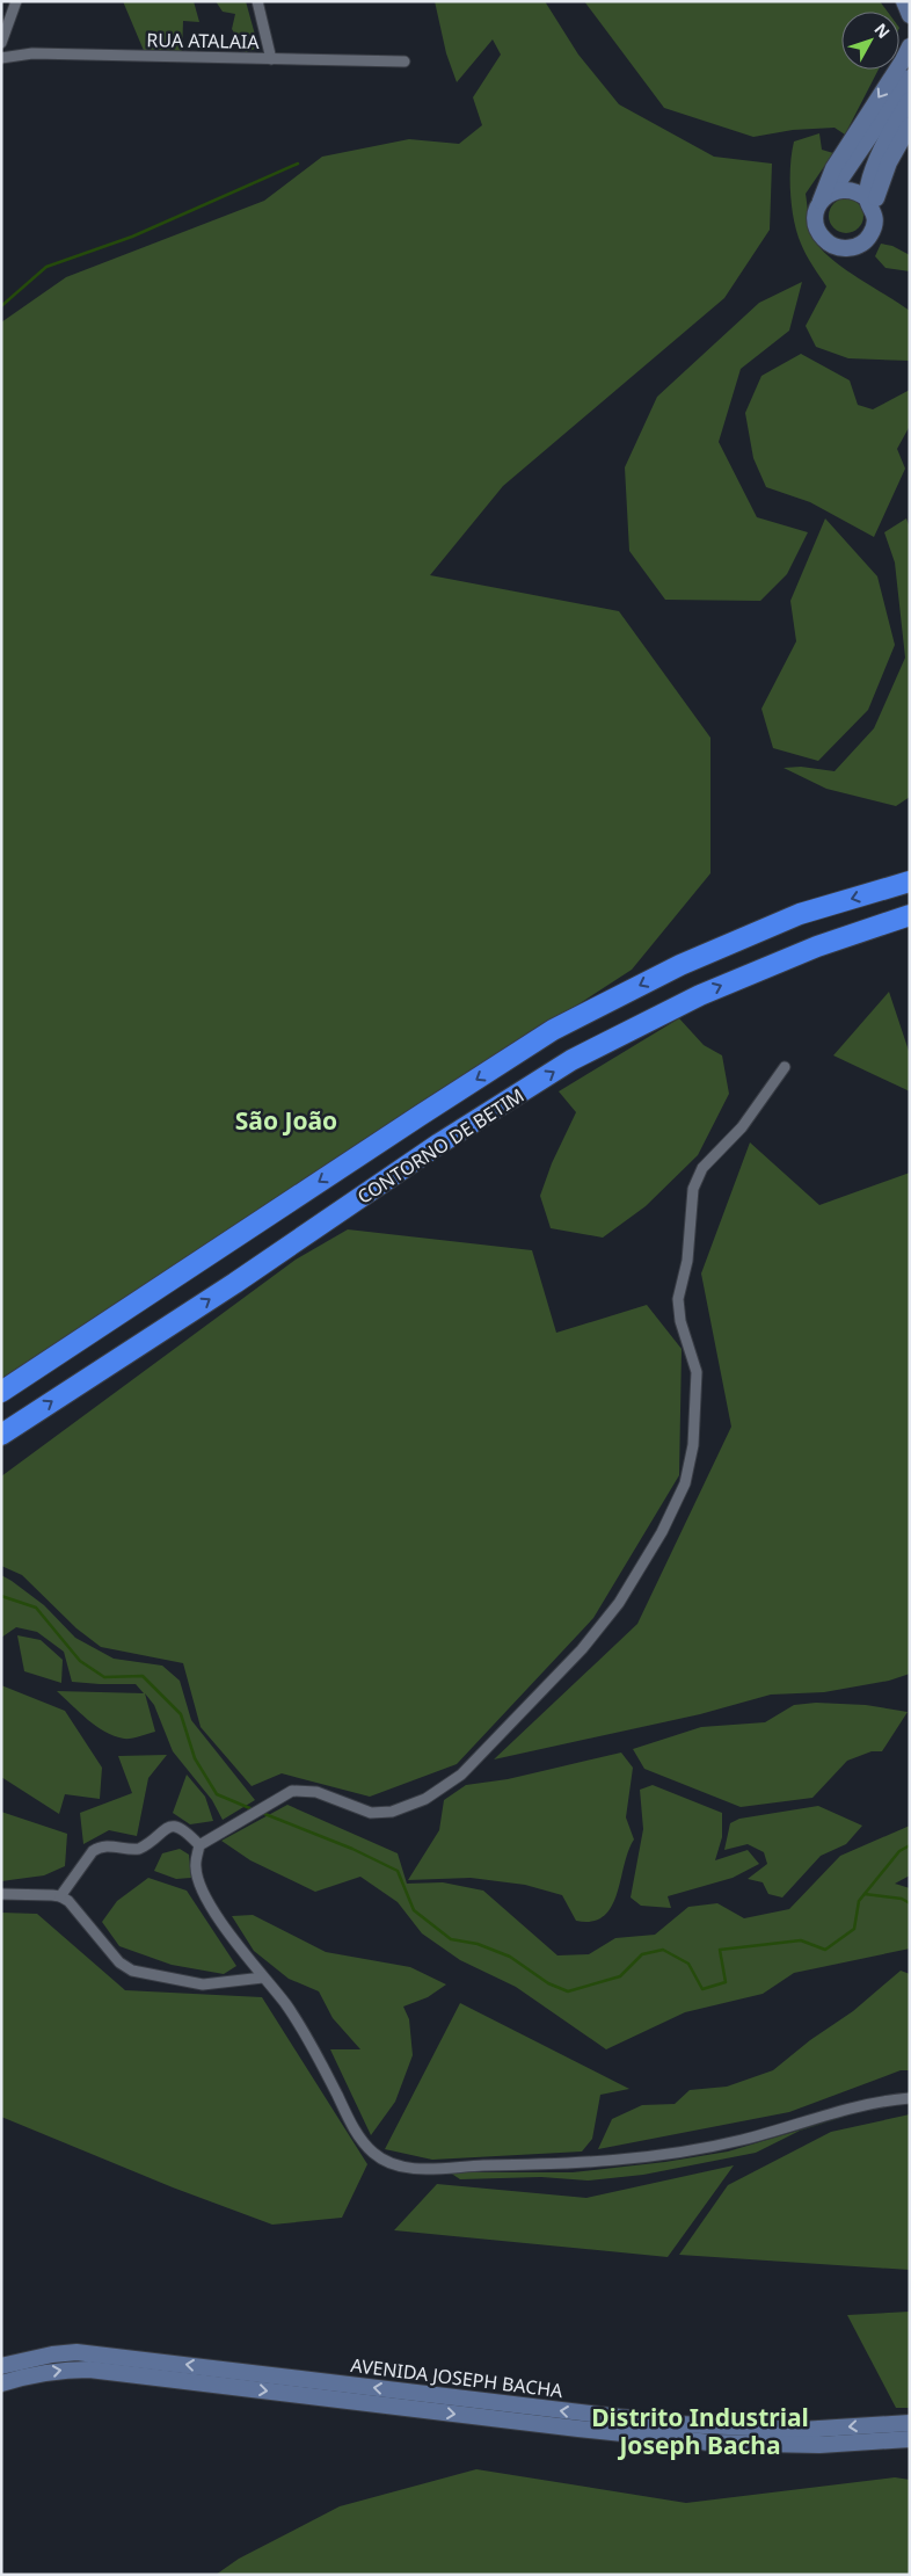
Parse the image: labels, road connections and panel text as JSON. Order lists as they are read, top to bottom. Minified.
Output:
{"streets":{"highway":["CONTORNO DE BETIM"],"main road":["AVENIDA JOSEPH BACHA"],"street":["RUA ATALAIA"]},"districts":["São João","Distrito Industrial Joseph Bacha"],"north":"top right"}
